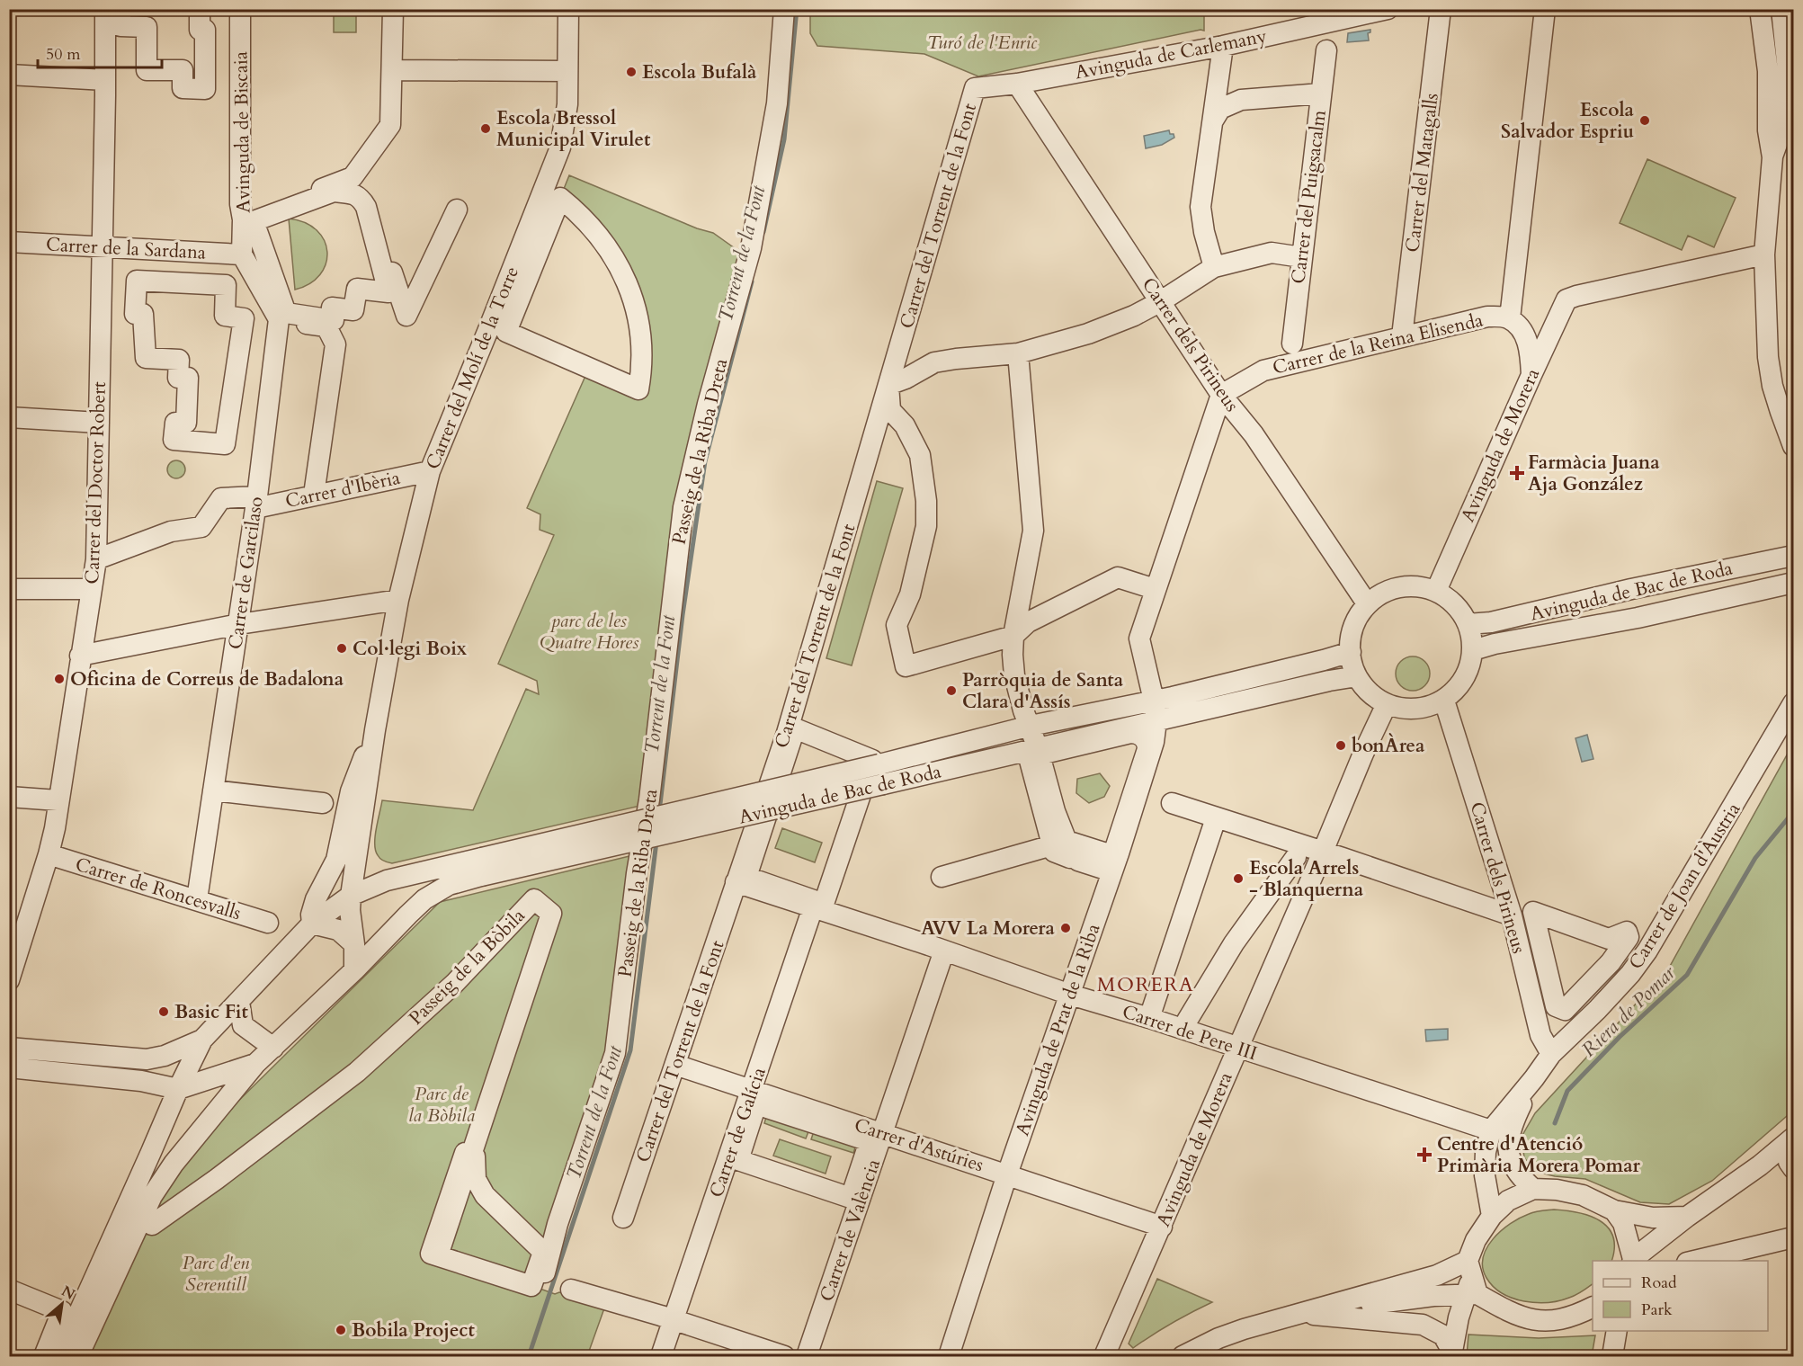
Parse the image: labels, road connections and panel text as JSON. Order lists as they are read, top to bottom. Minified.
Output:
{"streets":{"street":["Avinguda de Carlemany","Avinguda de Biscaia","Carrer del Matagalls","Carrer del Puigsacalm","Carrer del Torrent de la Font","Carrer de la Sardana","Carrer de la Reina Elisenda","Carrer dels Pirineus","Carrer del Molí de la Torre","Avinguda de Morera","Passeig de la Riba Dreta","Carrer del Doctor Robert","Carrer d'Ibèria","Carrer de Garcilaso","Avinguda de Bac de Roda","Carrer de Joan d'Àustria","Carrer de Roncesvalls","Passeig de la Bòbila","Avinguda de Prat de la Riba","Carrer de Pere III","Carrer de Galícia","Carrer d'Astúries","Carrer de València"]},"crossings":[["Avinguda de Carlemany","Carrer del Torrent de la Font"],["Avinguda de Carlemany","Carrer dels Pirineus"],["Avinguda de Biscaia","Carrer de la Sardana"],["Carrer del Matagalls","Carrer de la Reina Elisenda"],["Carrer del Torrent de la Font","Carrer dels Pirineus"],["Carrer del Torrent de la Font","Carrer de Pere III"],["Carrer del Torrent de la Font","Carrer d'Astúries"],["Carrer de la Sardana","Carrer del Doctor Robert"],["Carrer de la Reina Elisenda","Carrer dels Pirineus"],["Carrer de la Reina Elisenda","Avinguda de Morera"],["Carrer de la Reina Elisenda","Avinguda de Prat de la Riba"],["Carrer dels Pirineus","Avinguda de Morera"],["Carrer dels Pirineus","Avinguda de Bac de Roda"],["Carrer dels Pirineus","Carrer de Joan d'Àustria"],["Carrer dels Pirineus","Avinguda de Prat de la Riba"],["Carrer del Molí de la Torre","Carrer d'Ibèria"],["Carrer del Molí de la Torre","Avinguda de Bac de Roda"],["Avinguda de Morera","Avinguda de Bac de Roda"],["Avinguda de Morera","Carrer de Pere III"],["Avinguda de Morera","Carrer d'Astúries"],["Carrer del Doctor Robert","Carrer d'Ibèria"],["Carrer del Doctor Robert","Carrer de Roncesvalls"],["Carrer d'Ibèria","Carrer de Garcilaso"],["Carrer de Garcilaso","Carrer de Roncesvalls"],["Avinguda de Bac de Roda","Avinguda de Prat de la Riba"],["Carrer de Joan d'Àustria","Carrer de Pere III"],["Avinguda de Prat de la Riba","Carrer de Pere III"],["Avinguda de Prat de la Riba","Carrer d'Astúries"],["Carrer de Pere III","Carrer de Galícia"],["Carrer de Pere III","Carrer de València"],["Carrer de Galícia","Carrer d'Astúries"],["Carrer d'Astúries","Carrer de València"]],"districts":["MORERA"],"water":["Torrent de la Font","Riera de Pomar"],"parks":["Turó de l'Enric","parc de les Quatre Hores","Parc de la Bòbila","Parc d'en Serentill"],"places":{"other":["Escola Bufalà","Escola Salvador Espriu","Escola Bressol Municipal Virulet","Col·legi Boix","Oficina de Correus de Badalona","Parròquia de Santa Clara d'Assís","bonÀrea","Escola Arrels - Blanquerna","AVV La Morera","Basic Fit","Bobila Project"],"health":["Farmàcia Juana Aja González","Centre d'Atenció Primària Morera Pomar"]},"legend":["Road","Park"],"scale_bar":"50 m","north":"top right"}
